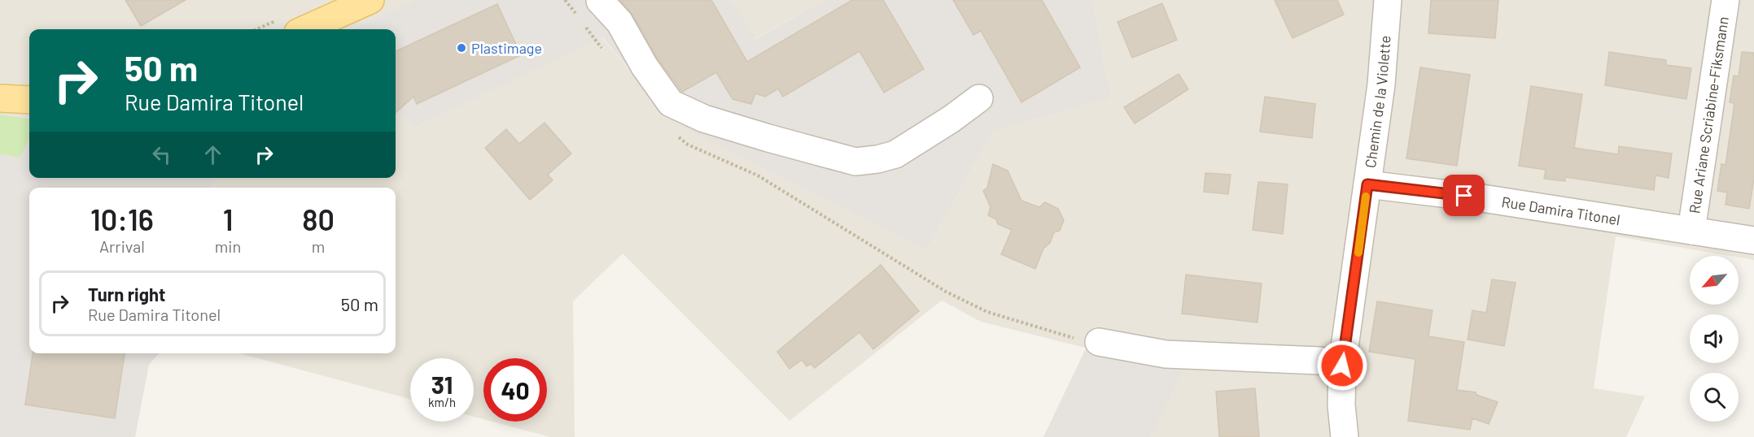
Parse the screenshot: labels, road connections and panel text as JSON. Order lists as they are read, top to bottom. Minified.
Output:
{"streets":{"street":["Chemin de la Violette","Rue Ariane Scriabine-Fiksmann","Rue Damira Titonel"]},"crossings":[["Chemin de la Violette","Rue Damira Titonel"],["Rue Ariane Scriabine-Fiksmann","Rue Damira Titonel"]],"places":["Plastimage"],"north":"bottom left","page":{"turn":["50 m","Rue Damira Titonel"],"eta":["10:16","Arrival","1","min","80","m"],"list":[{"name":"Turn right","note":"Rue Damira Titonel","value":"50 m"}],"speed":"31 km/h","limit":"40"}}
